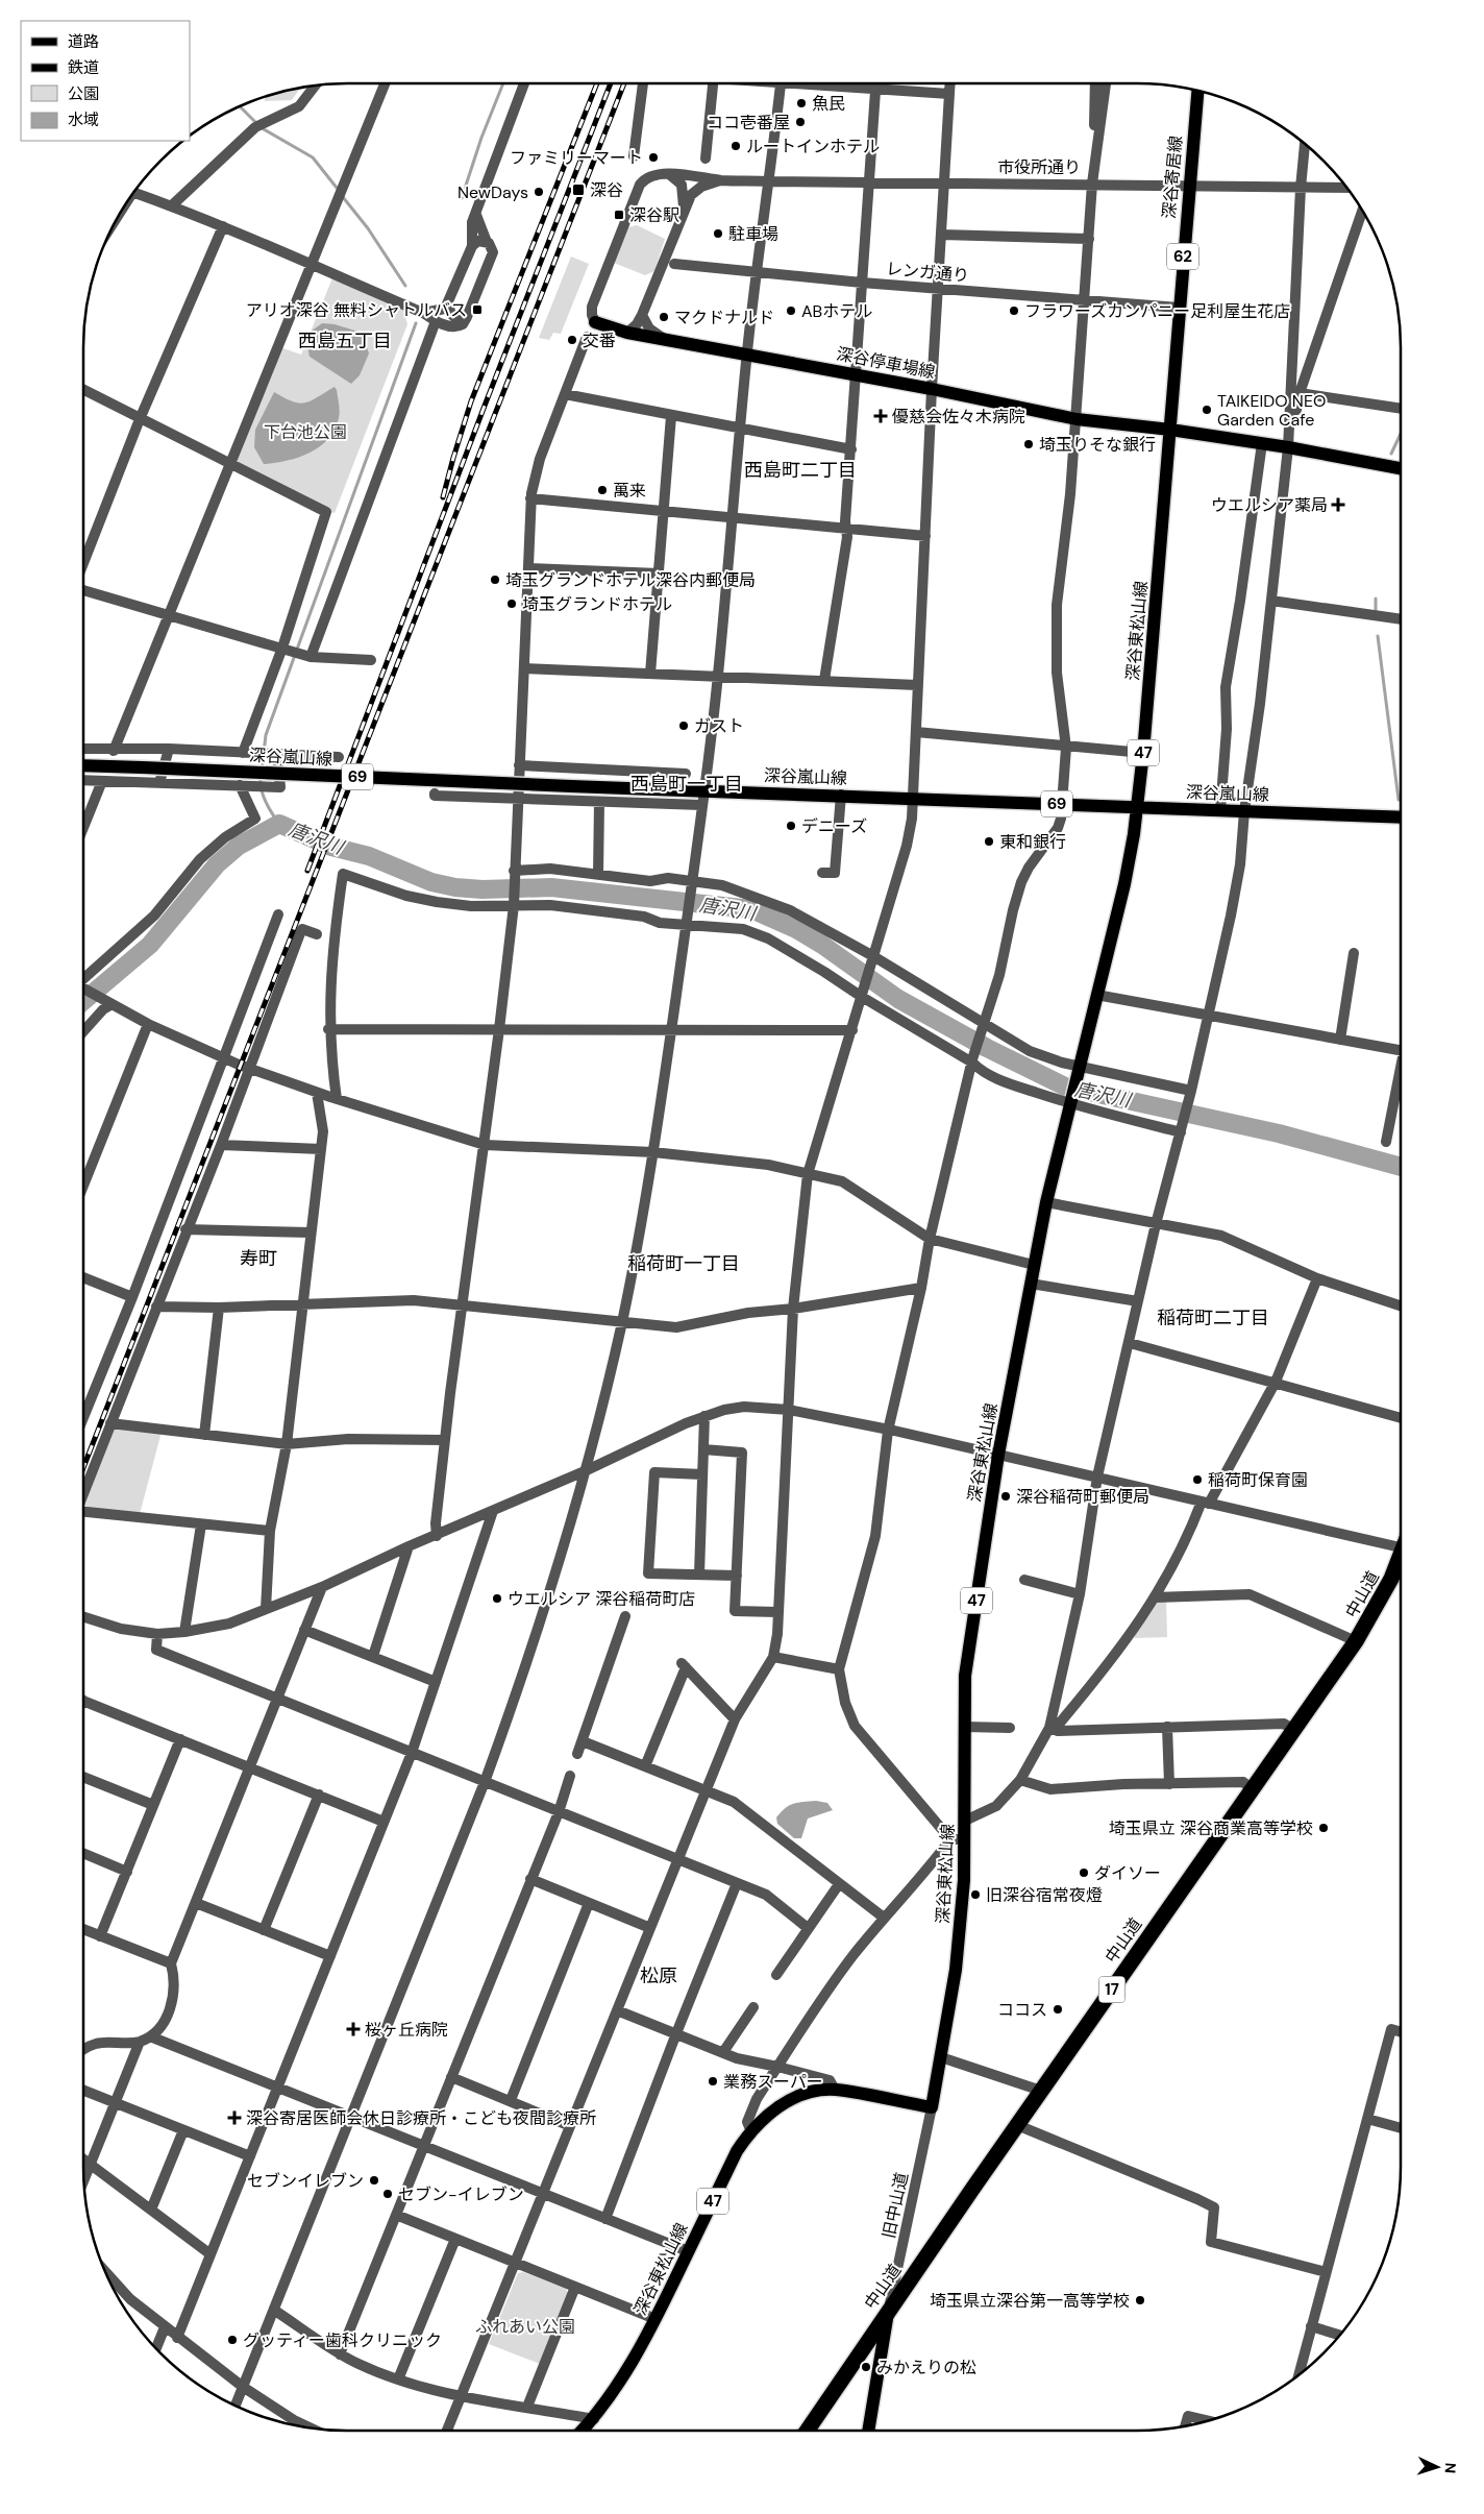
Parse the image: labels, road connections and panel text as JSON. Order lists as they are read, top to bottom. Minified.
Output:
{"streets":{"highway":["中山道","17"],"main road":["深谷寄居線","62","深谷停車場線","深谷東松山線","47","深谷嵐山線","69"],"street":["市役所通り","レンガ通り","旧中山道"]},"crossings":[["市役所通り","深谷寄居線"],["深谷寄居線","レンガ通り"],["深谷寄居線","深谷停車場線"],["深谷寄居線","深谷東松山線"],["深谷停車場線","深谷東松山線"],["深谷東松山線","47"],["深谷東松山線","深谷嵐山線"],["深谷東松山線","旧中山道"],["中山道","旧中山道"]],"districts":["西島五丁目","西島町二丁目","西島町一丁目","寿町","稲荷町一丁目","稲荷町二丁目","松原"],"water":["唐沢川"],"parks":["下台池公園","ふれあい公園"],"places":{"other":["魚民","ココ壱番屋","ルートインホテル","ファミリーマート","NewDays","駐車場","ABホテル","フラワーズカンパニー足利屋生花店","マクドナルド","交番","TAIKEIDO NEO Garden Cafe","埼玉りそな銀行","萬来","埼玉グランドホテル深谷内郵便局","埼玉グランドホテル","ガスト","デニーズ","東和銀行","稲荷町保育園","深谷稲荷町郵便局","ウエルシア 深谷稲荷町店","埼玉県立 深谷商業高等学校","ダイソー","旧深谷宿常夜燈","ココス","業務スーパー","セブンイレブン","セブン-イレブン","埼玉県立深谷第一高等学校","グッティー歯科クリニック","みかえりの松"],"transit":["深谷","深谷駅","アリオ深谷 無料シャトルバス"],"health":["優慈会佐々木病院","ウエルシア薬局","桜ヶ丘病院","深谷寄居医師会休日診療所・こども夜間診療所"]},"legend":["道路","鉄道","公園","水域"],"north":"right"}
